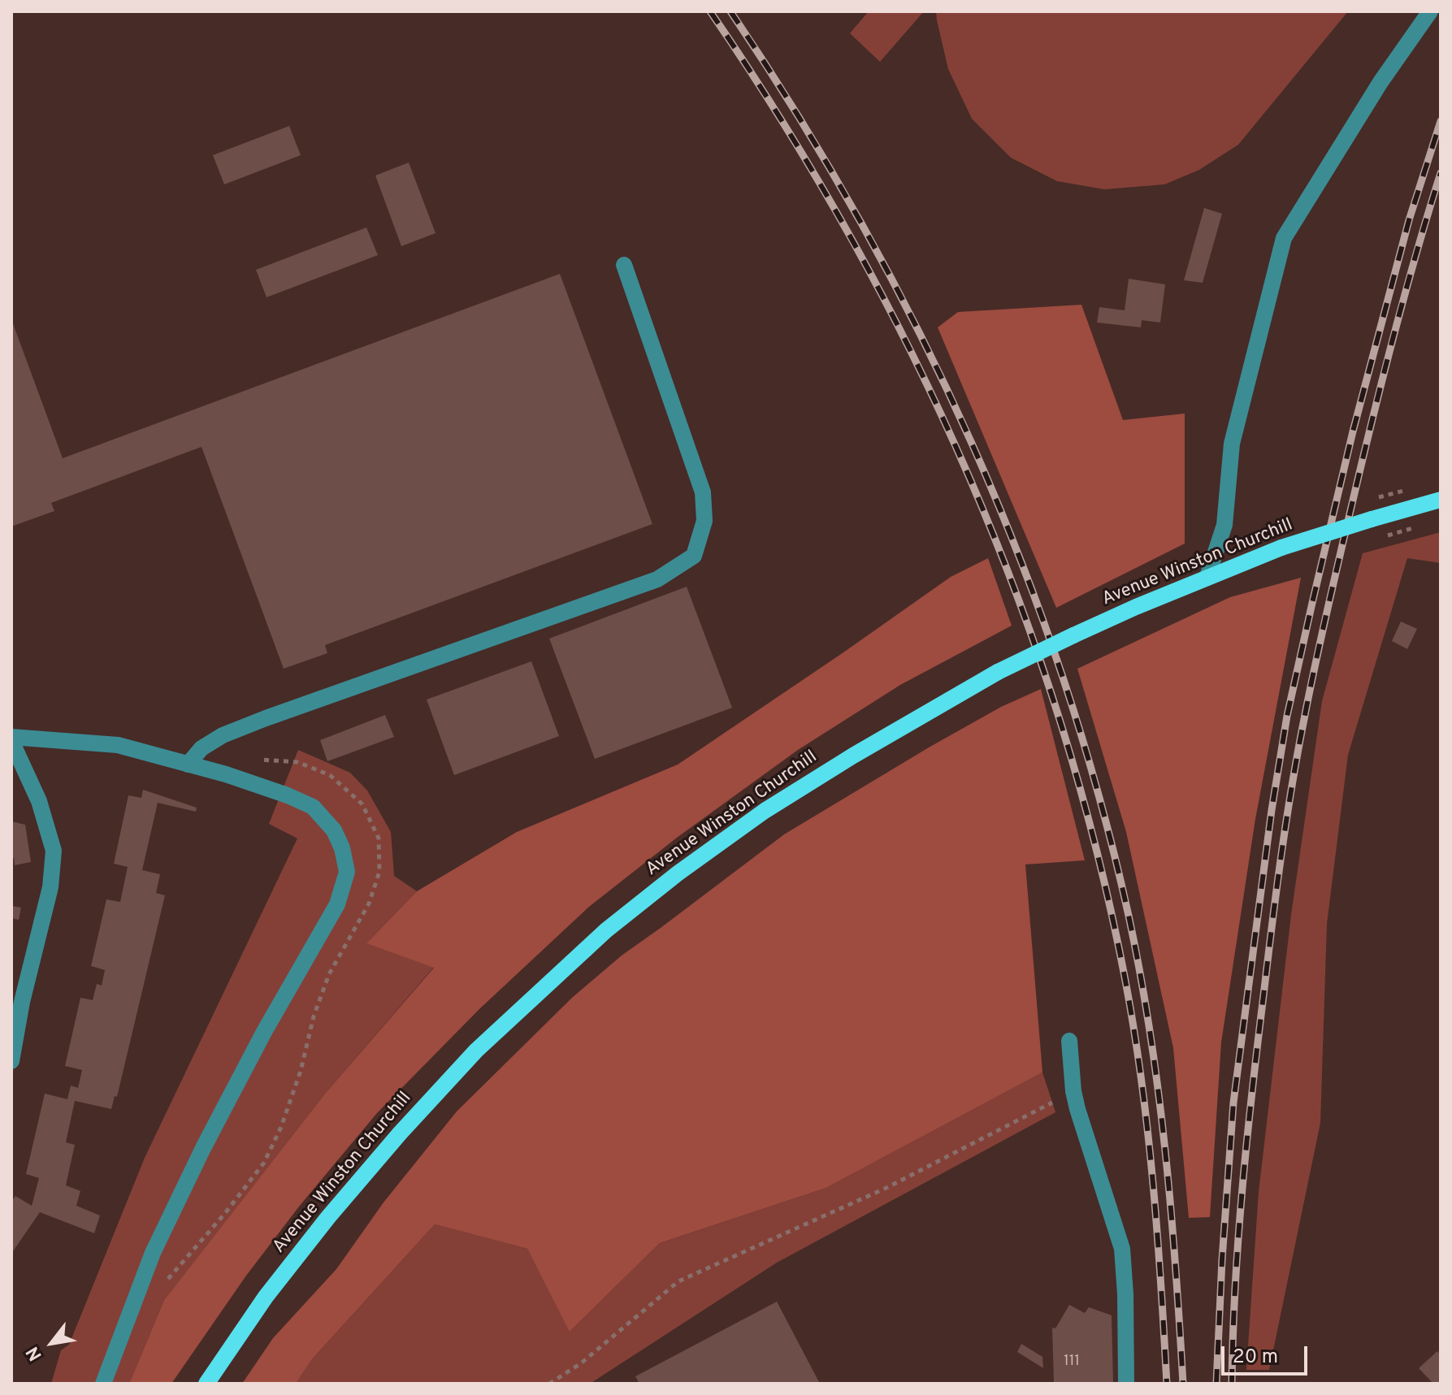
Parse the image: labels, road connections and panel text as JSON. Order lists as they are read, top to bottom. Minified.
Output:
{"streets":{"main road":["Avenue Winston Churchill"]},"house_numbers":["111"],"scale_bar":"20 m","north":"bottom left"}
